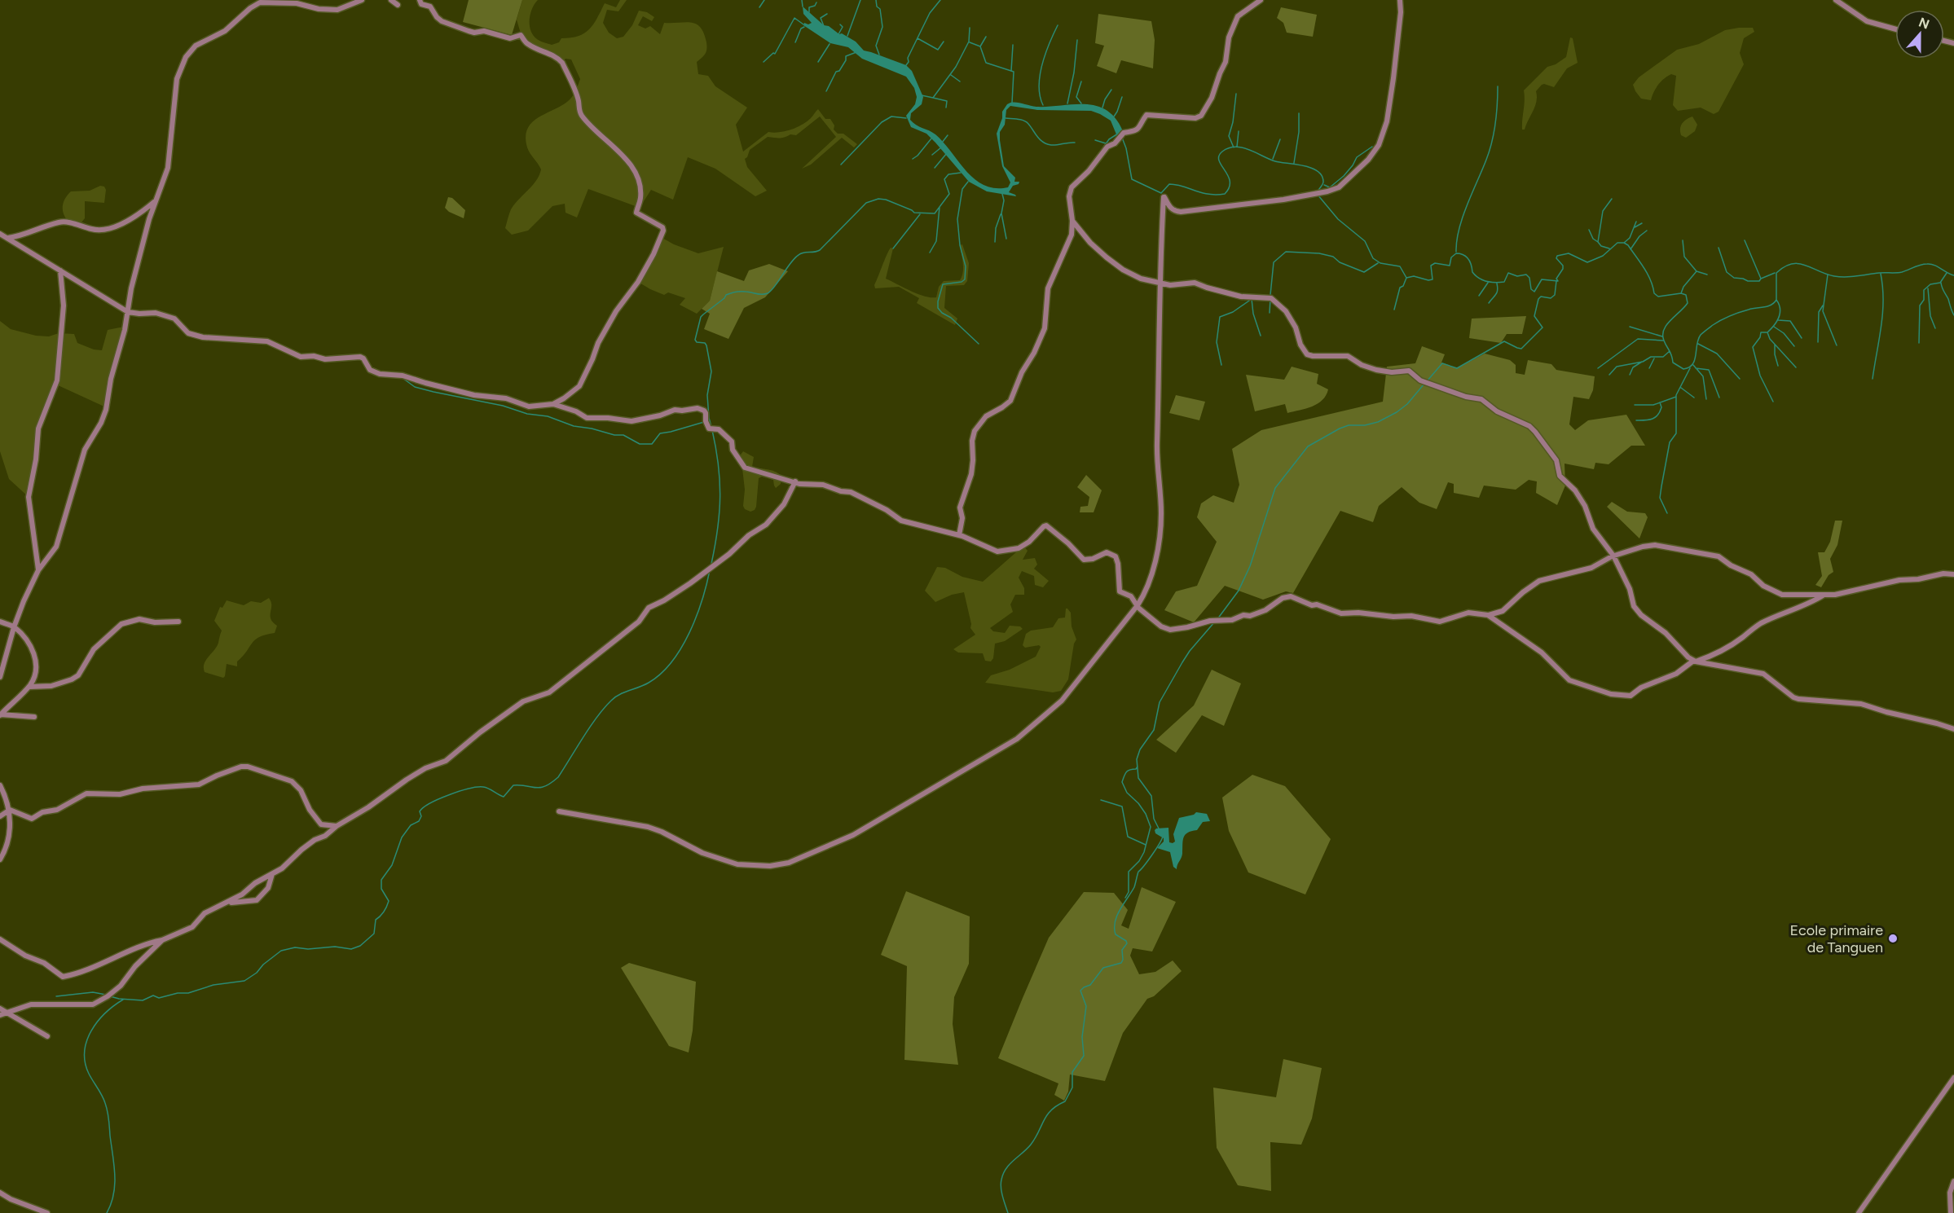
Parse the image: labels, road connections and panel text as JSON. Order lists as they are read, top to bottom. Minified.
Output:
{"places":["Ecole primaire de Tanguen"],"north":"top"}
